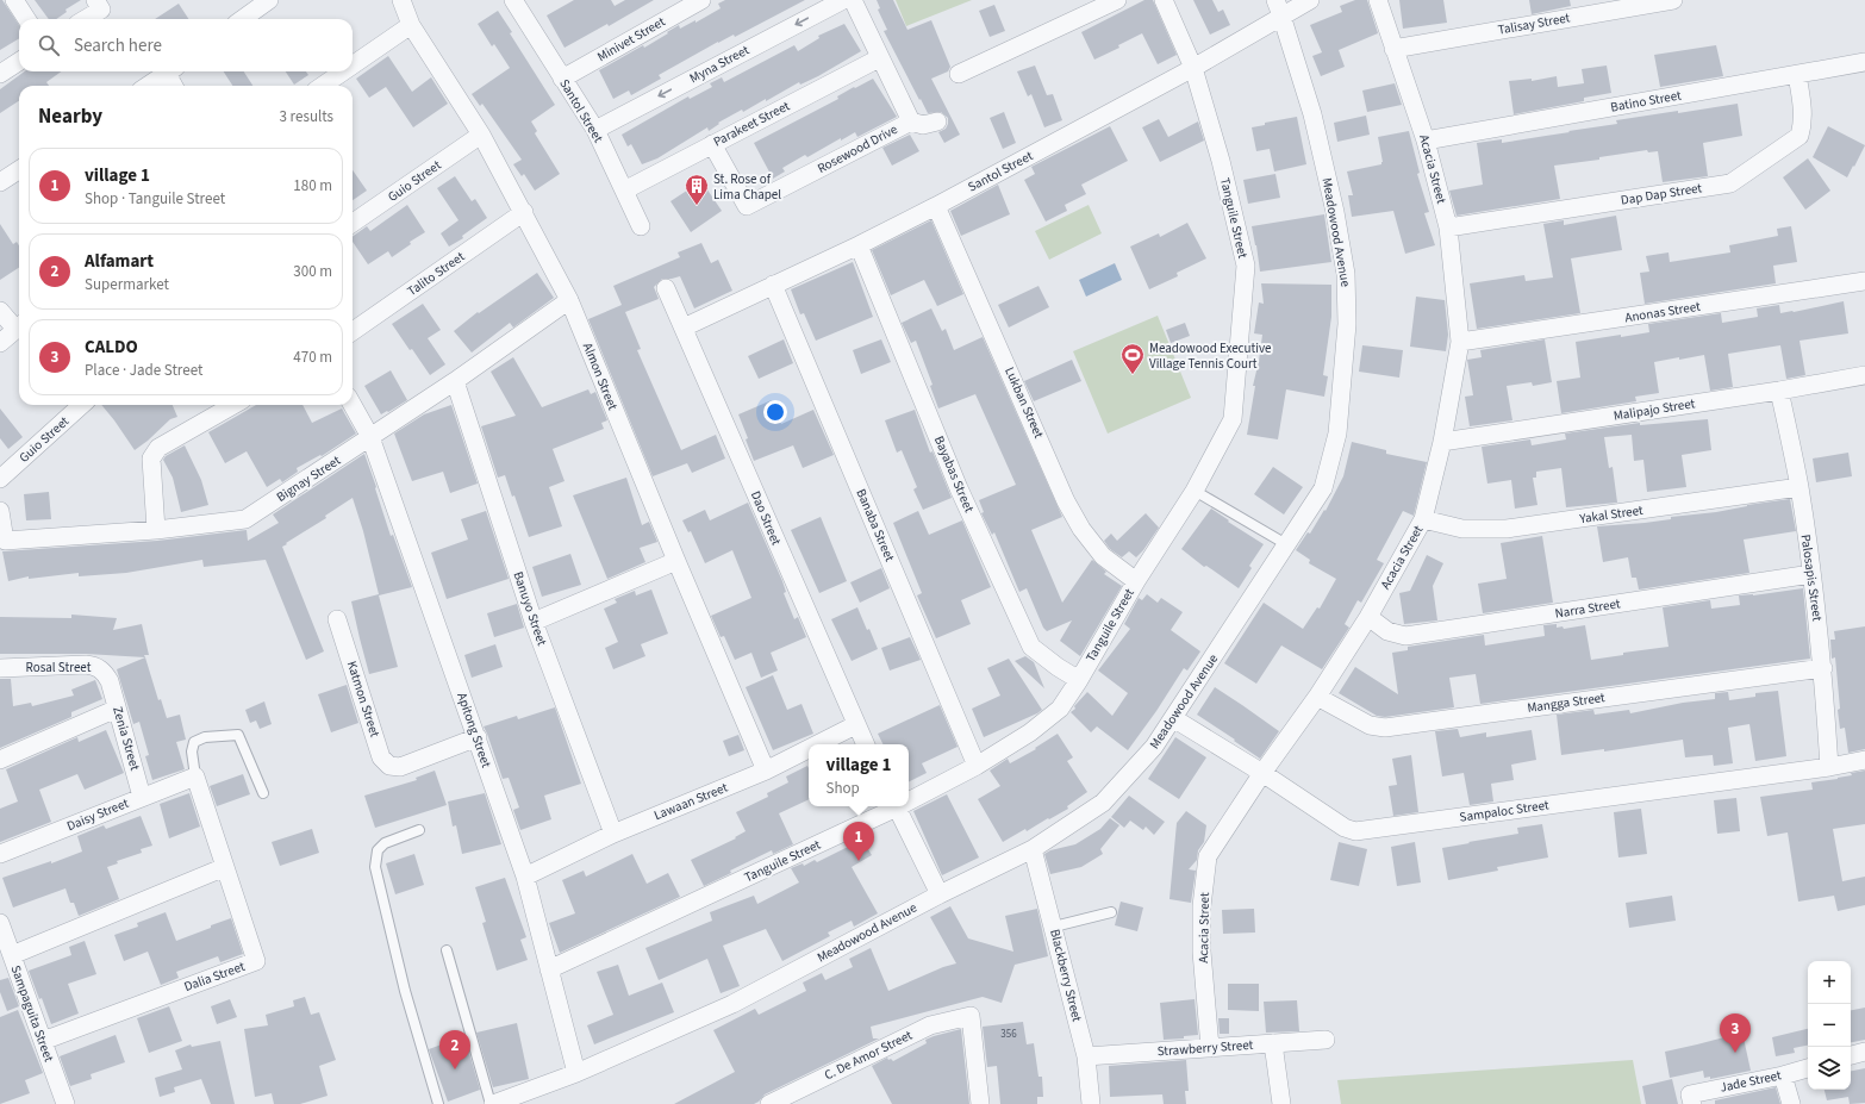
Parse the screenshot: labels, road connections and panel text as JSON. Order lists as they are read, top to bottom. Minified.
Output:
{"streets":{"street":["Talisay Street","Minivet Street","Myna Street","Batino Street","Santol Street","Parakeet Street","Rosewood Drive","Acacia Street","Guio Street","Dap Dap Street","Tanguile Street","Meadowood Avenue","Talito Street","Anonas Street","Almon Street","Lukban Street","Malipajo Street","Bayabas Street","Bignay Street","Yakal Street","Dao Street","Banaba Street","Palosapis Street","Banuyo Street","Narra Street","Rosal Street","Katmon Street","Mangga Street","Apitong Street","Zenia Street","Lawaan Street","Sampaloc Street","Daisy Street","Blackberry Street","Dalia Street","Sampaguita Street","Strawberry Street","C. De Amor Street","Jade Street"]},"crossings":[["Talisay Street","Acacia Street"],["Minivet Street","Santol Street"],["Myna Street","Santol Street"],["Batino Street","Acacia Street"],["Batino Street","Dap Dap Street"],["Santol Street","Parakeet Street"],["Santol Street","Tanguile Street"],["Santol Street","Meadowood Avenue"],["Santol Street","Lukban Street"],["Santol Street","Bayabas Street"],["Santol Street","Dao Street"],["Santol Street","Banaba Street"],["Parakeet Street","Rosewood Drive"],["Acacia Street","Dap Dap Street"],["Acacia Street","Anonas Street"],["Acacia Street","Malipajo Street"],["Acacia Street","Yakal Street"],["Acacia Street","Narra Street"],["Acacia Street","Mangga Street"],["Acacia Street","Sampaloc Street"],["Acacia Street","Strawberry Street"],["Guio Street","Almon Street"],["Tanguile Street","Lukban Street"],["Tanguile Street","Bayabas Street"],["Tanguile Street","Banaba Street"],["Tanguile Street","Apitong Street"],["Meadowood Avenue","Apitong Street"],["Meadowood Avenue","Sampaloc Street"],["Meadowood Avenue","Blackberry Street"],["Talito Street","Almon Street"],["Almon Street","Bignay Street"],["Almon Street","Lawaan Street"],["Malipajo Street","Palosapis Street"],["Bignay Street","Banuyo Street"],["Bignay Street","Apitong Street"],["Yakal Street","Palosapis Street"],["Dao Street","Lawaan Street"],["Palosapis Street","Narra Street"],["Palosapis Street","Mangga Street"],["Palosapis Street","Sampaloc Street"],["Banuyo Street","Lawaan Street"],["Rosal Street","Zenia Street"],["Katmon Street","Apitong Street"],["Apitong Street","Lawaan Street"],["Zenia Street","Daisy Street"],["Daisy Street","Dalia Street"],["Blackberry Street","Strawberry Street"],["Dalia Street","Sampaguita Street"]],"one_way":["Myna Street"],"places":{"building":["St. Rose of Lima Chapel"],"sports":["Meadowood Executive Village Tennis Court"]},"house_numbers":["356"],"page":{"search":"Search here","heading":["Nearby","3 results"],"list":[{"mark":"1","name":"village 1","note":"Shop · Tanguile Street","value":"180 m"},{"mark":"2","name":"Alfamart","note":"Supermarket","value":"300 m"},{"mark":"3","name":"CALDO","note":"Place · Jade Street","value":"470 m"}],"popup":["village 1","Shop"],"pins":["1","3","2"],"map_buttons":["+","−"]}}
